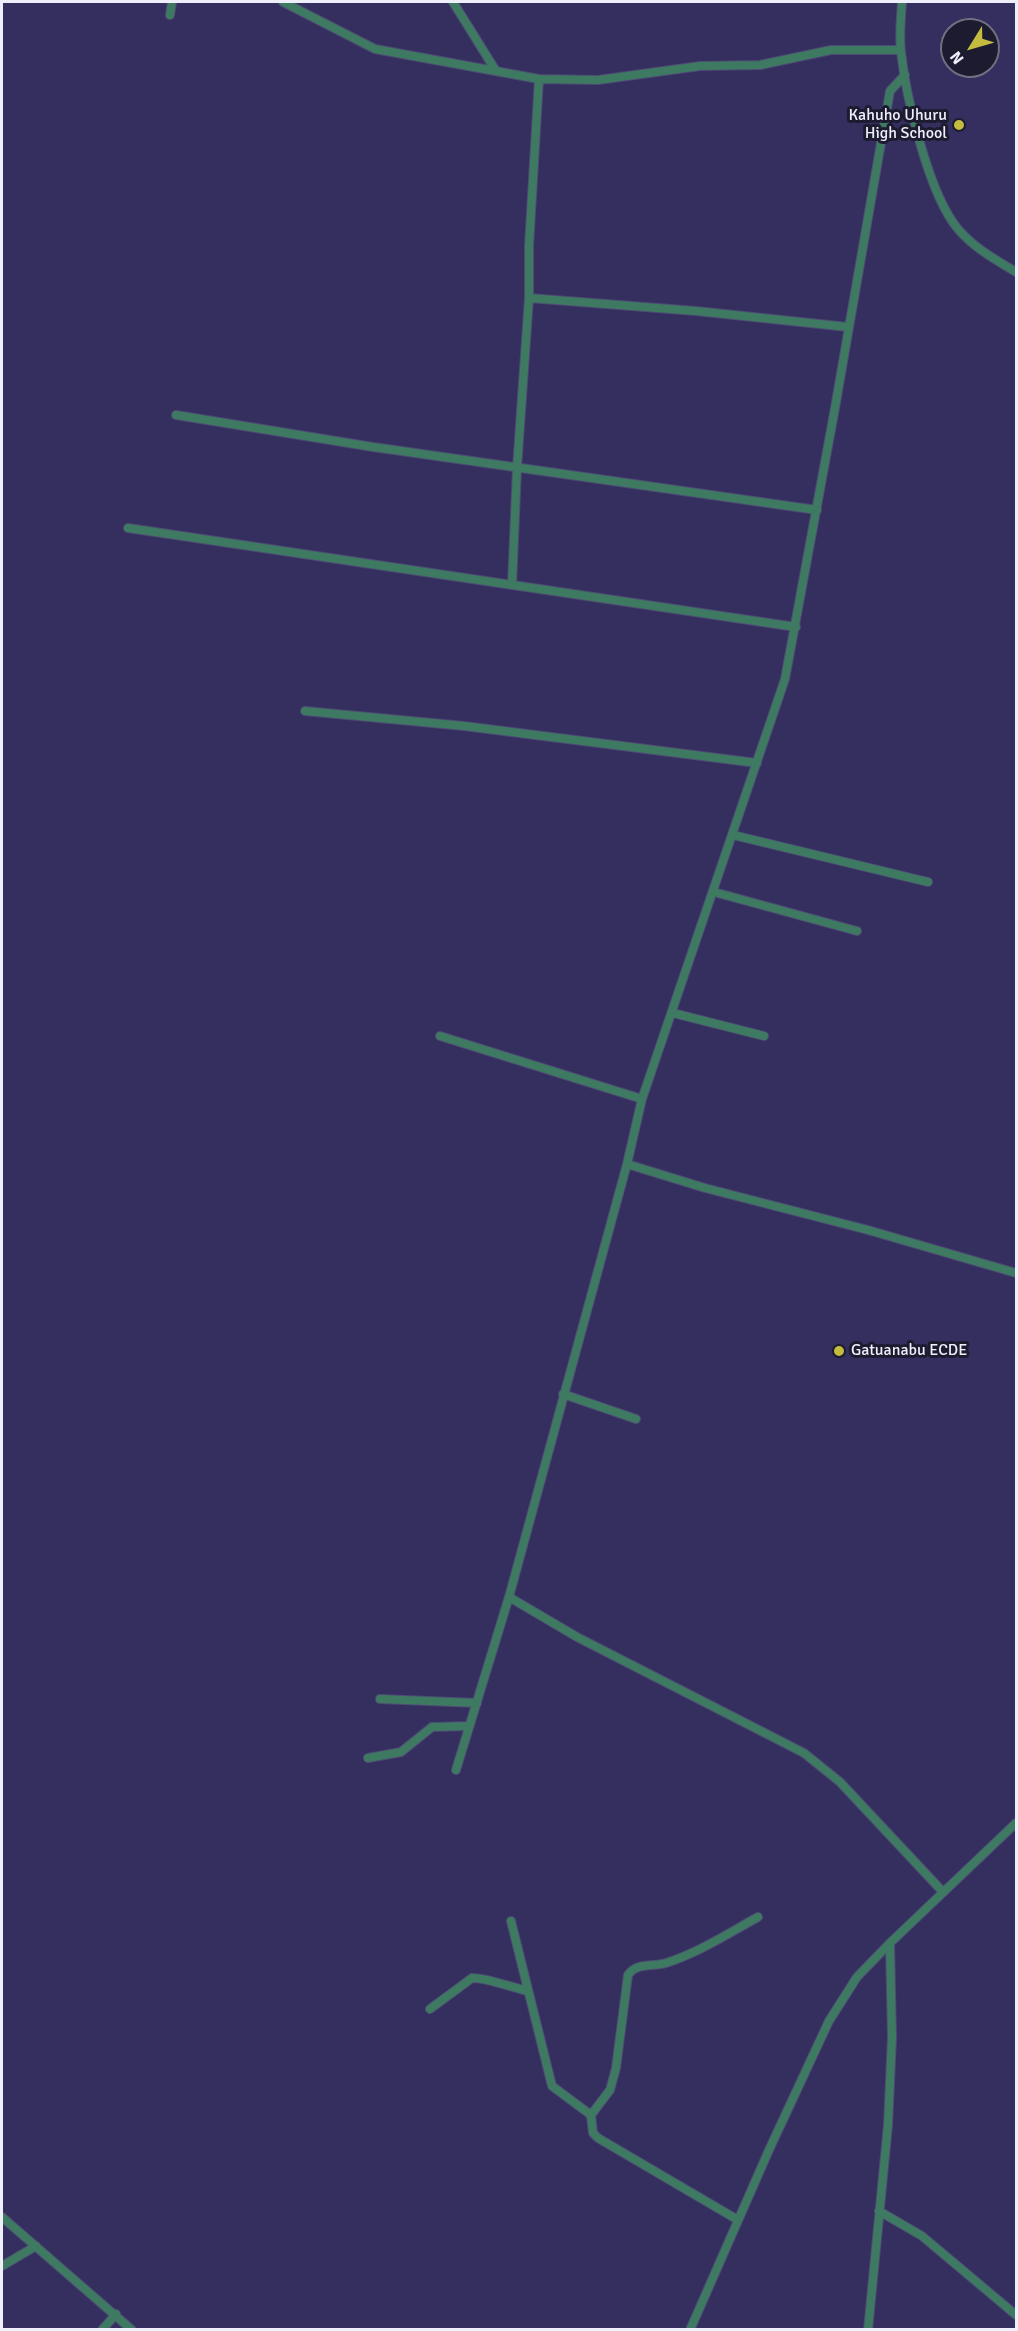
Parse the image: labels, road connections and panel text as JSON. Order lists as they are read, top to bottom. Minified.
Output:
{"places":["Kahuho Uhuru High School","Gatuanabu ECDE"],"north":"bottom left"}
